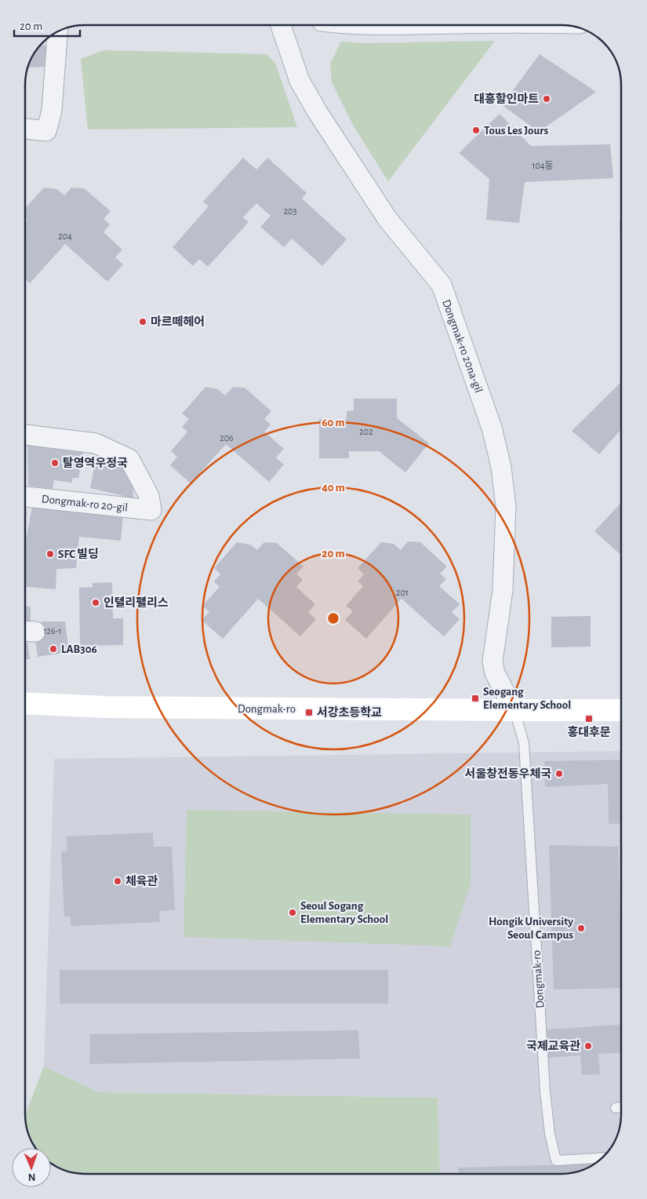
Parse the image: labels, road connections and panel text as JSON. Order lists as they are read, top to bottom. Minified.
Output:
{"streets":{"main road":["Dongmak-ro"],"street":["Dongmak-ro 20na-gil","Dongmak-ro 20-gil"]},"crossings":[["Dongmak-ro 20na-gil","Dongmak-ro"]],"places":{"other":["대흥할인마트","Tous Les Jours","마르떼헤어","탈영역우정국","SFC 빌딩","인텔리펠리스","LAB306","서울창전동우체국","체육관","Seoul Sogang Elementary School","Hongik University Seoul Campus","국제교육관"],"transit":["Seogang Elementary School","서강초등학교","홍대후문"]},"house_numbers":["104동","203","204","202","206","201","126-1"],"scale_bar":"20 m","north":"bottom","rings":["60 m","40 m","20 m"]}
